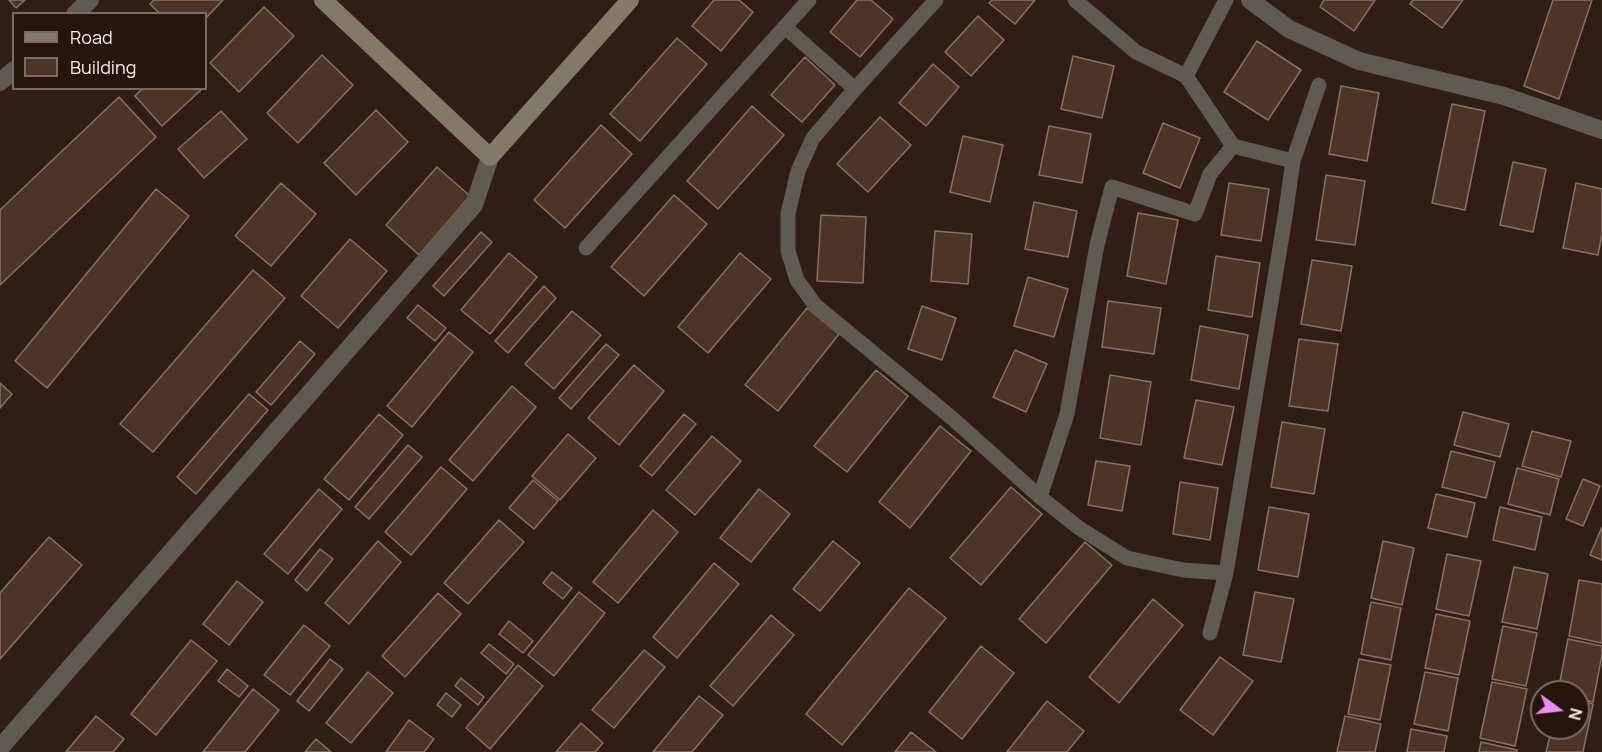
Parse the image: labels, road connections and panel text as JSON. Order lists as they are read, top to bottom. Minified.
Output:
{"legend":["Road","Building"],"north":"right"}
